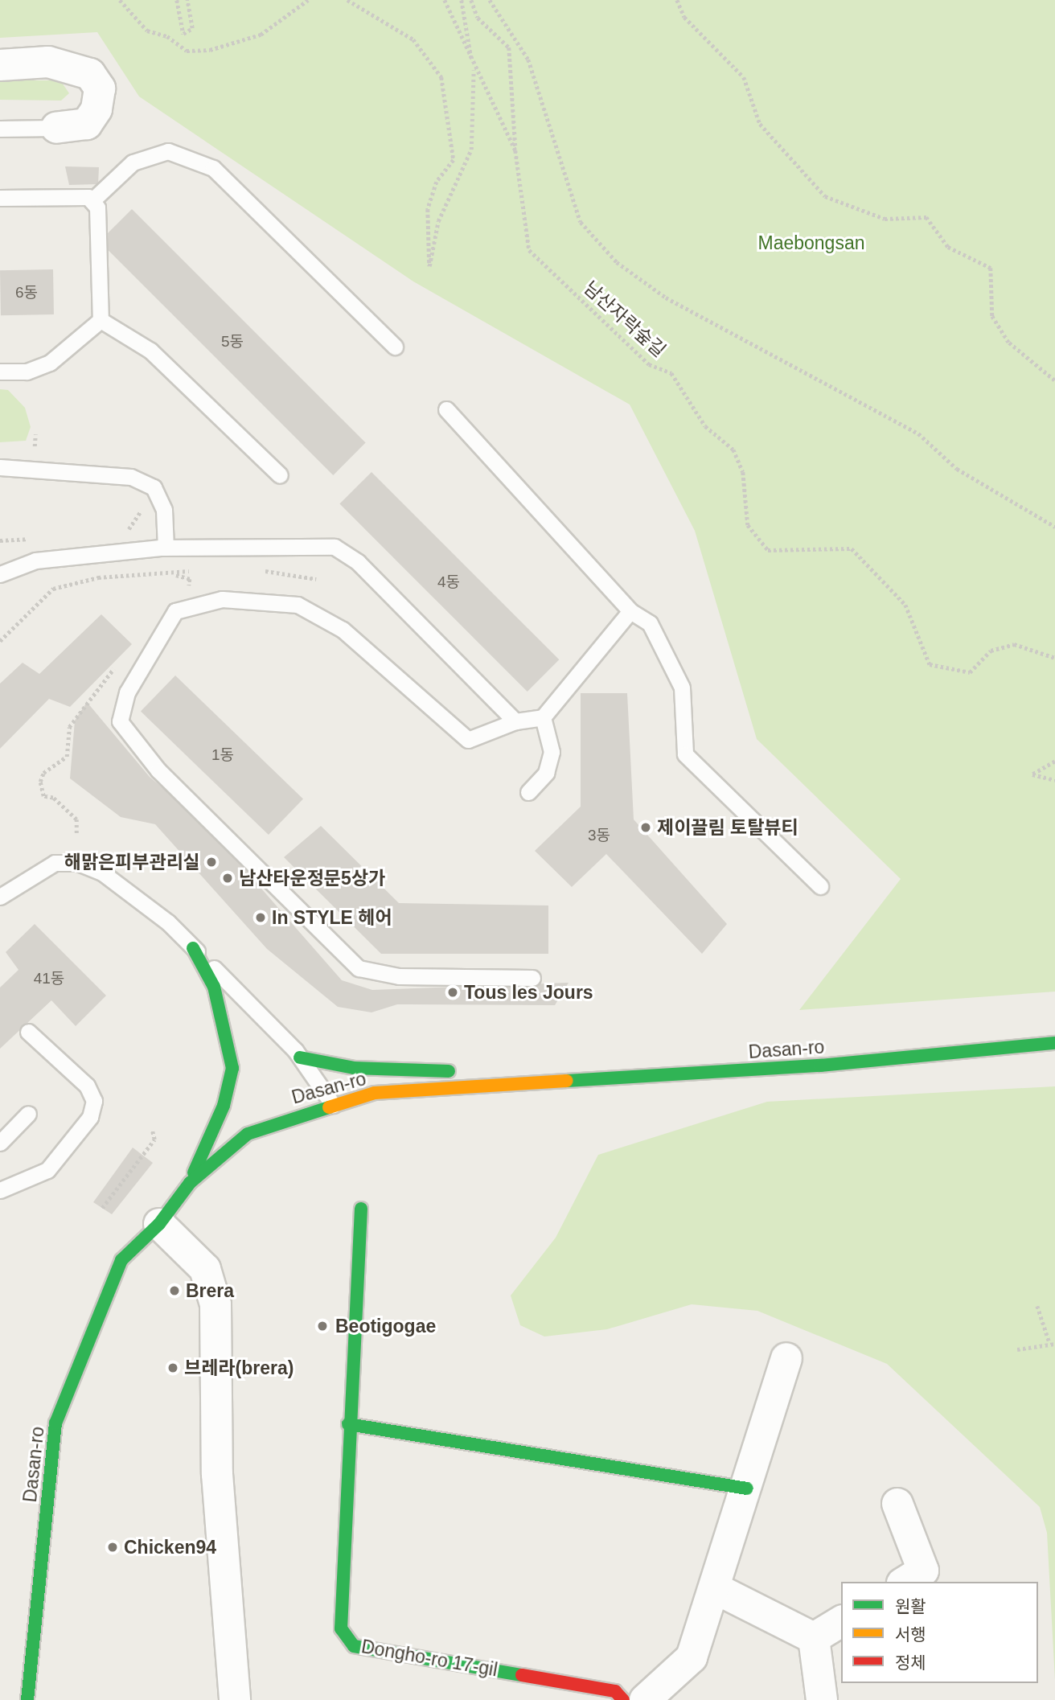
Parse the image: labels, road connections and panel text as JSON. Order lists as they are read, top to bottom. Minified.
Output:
{"streets":{"main road":["Dasan-ro","Dongho-ro 17-gil"],"path":["남산자락숲길"]},"parks":["Maebongsan"],"places":["제이끌림 토탈뷰티","해맑은피부관리실","남산타운정문5상가","In STYLE 헤어","Tous les Jours","Brera","Beotigogae","브레라(brera)","Chicken94"],"house_numbers":["6동","5동","4동","1동","3동","41동"],"legend":["원활","서행","정체"]}
